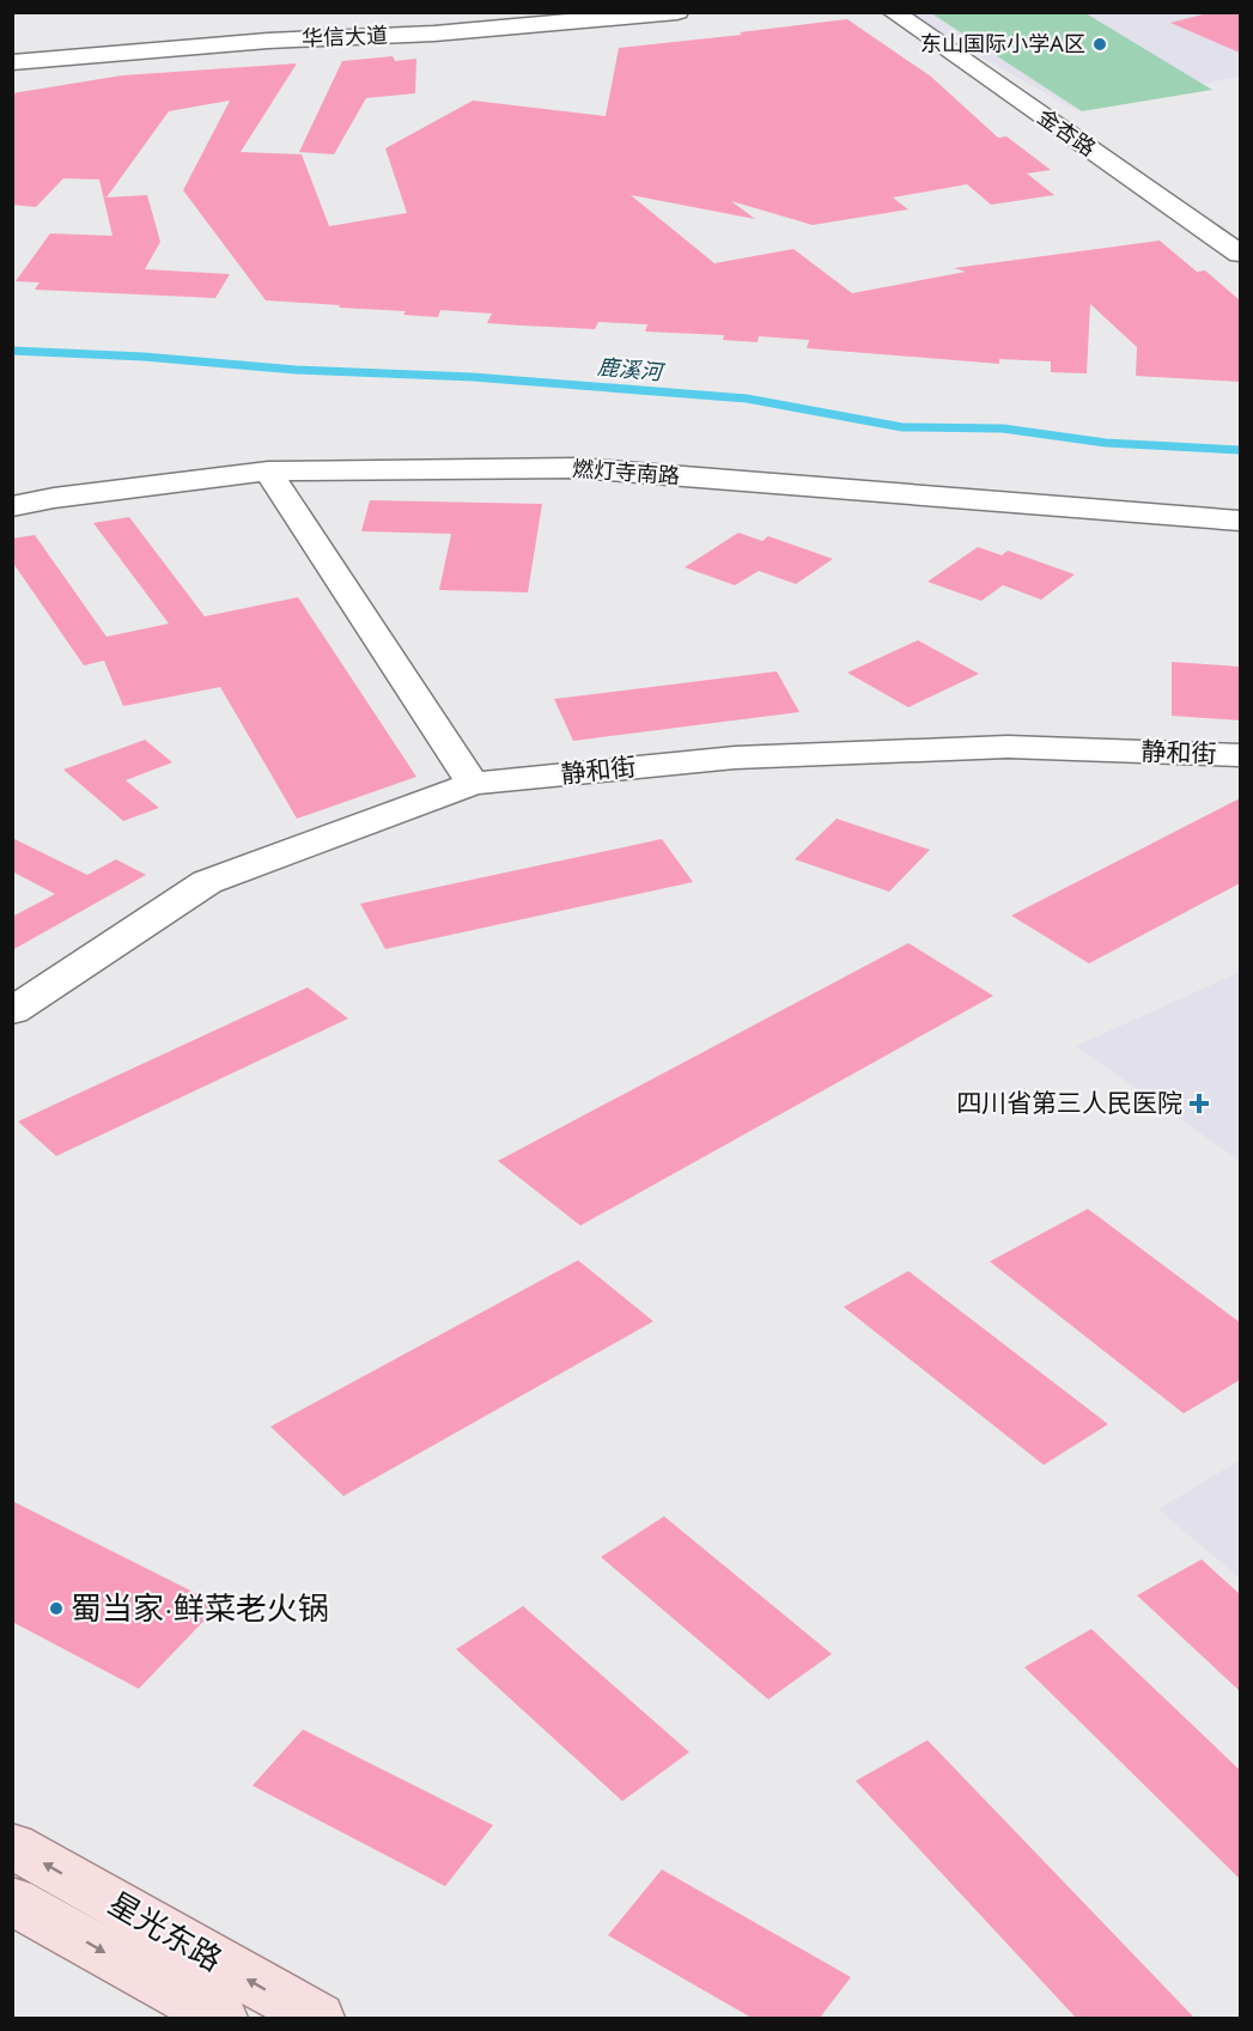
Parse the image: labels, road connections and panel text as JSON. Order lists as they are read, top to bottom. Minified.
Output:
{"streets":{"main road":["星光东路"],"street":["华信大道","金杏路","燃灯寺南路","静和街"]},"water":["鹿溪河"],"places":{"other":["东山国际小学A区","蜀当家·鲜菜老火锅"],"health":["四川省第三人民医院"]}}
